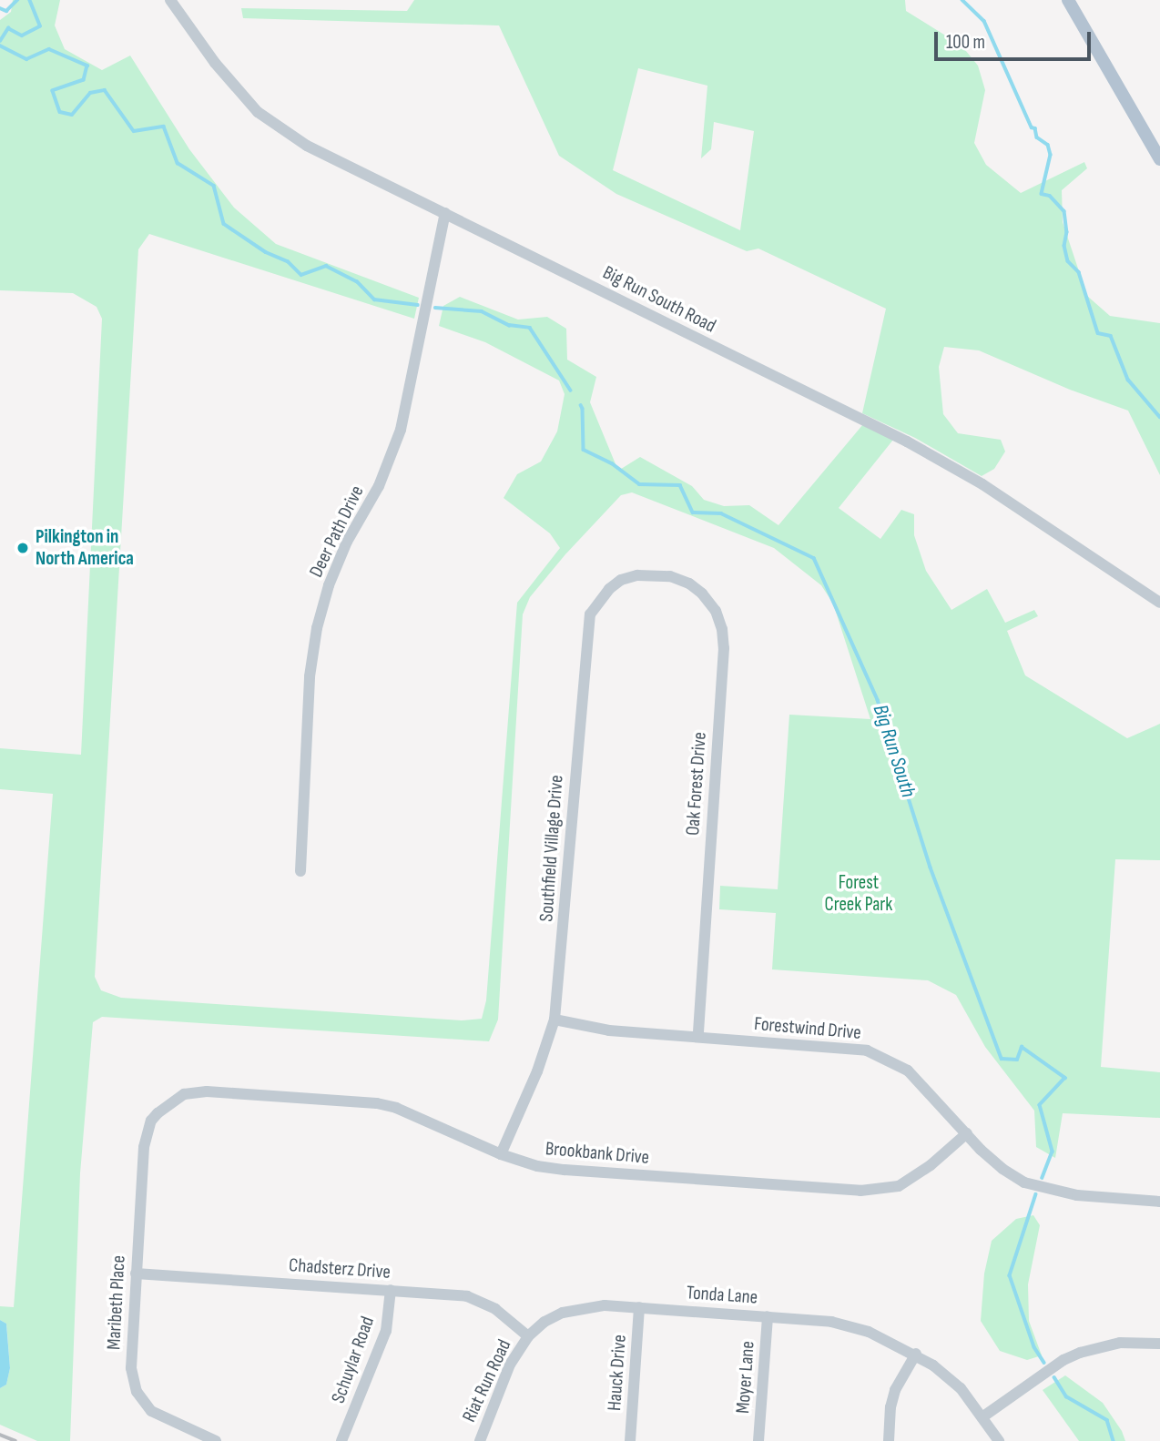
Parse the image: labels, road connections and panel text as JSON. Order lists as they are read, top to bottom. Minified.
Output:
{"streets":{"street":["Big Run South Road","Deer Path Drive","Oak Forest Drive","Southfield Village Drive","Forestwind Drive","Brookbank Drive","Chadsterz Drive","Tonda Lane","Maribeth Place","Schuylar Road","Hauck Drive","Moyer Lane","Riat Run Road"]},"crossings":[["Big Run South Road","Deer Path Drive"],["Oak Forest Drive","Southfield Village Drive"],["Oak Forest Drive","Forestwind Drive"],["Southfield Village Drive","Forestwind Drive"],["Southfield Village Drive","Brookbank Drive"],["Forestwind Drive","Brookbank Drive"],["Brookbank Drive","Maribeth Place"],["Chadsterz Drive","Tonda Lane"],["Chadsterz Drive","Maribeth Place"],["Chadsterz Drive","Schuylar Road"],["Chadsterz Drive","Riat Run Road"],["Tonda Lane","Hauck Drive"],["Tonda Lane","Moyer Lane"],["Tonda Lane","Riat Run Road"]],"water":["Big Run South"],"parks":["Forest Creek Park"],"places":["Pilkington in North America"],"scale_bar":"100 m"}
